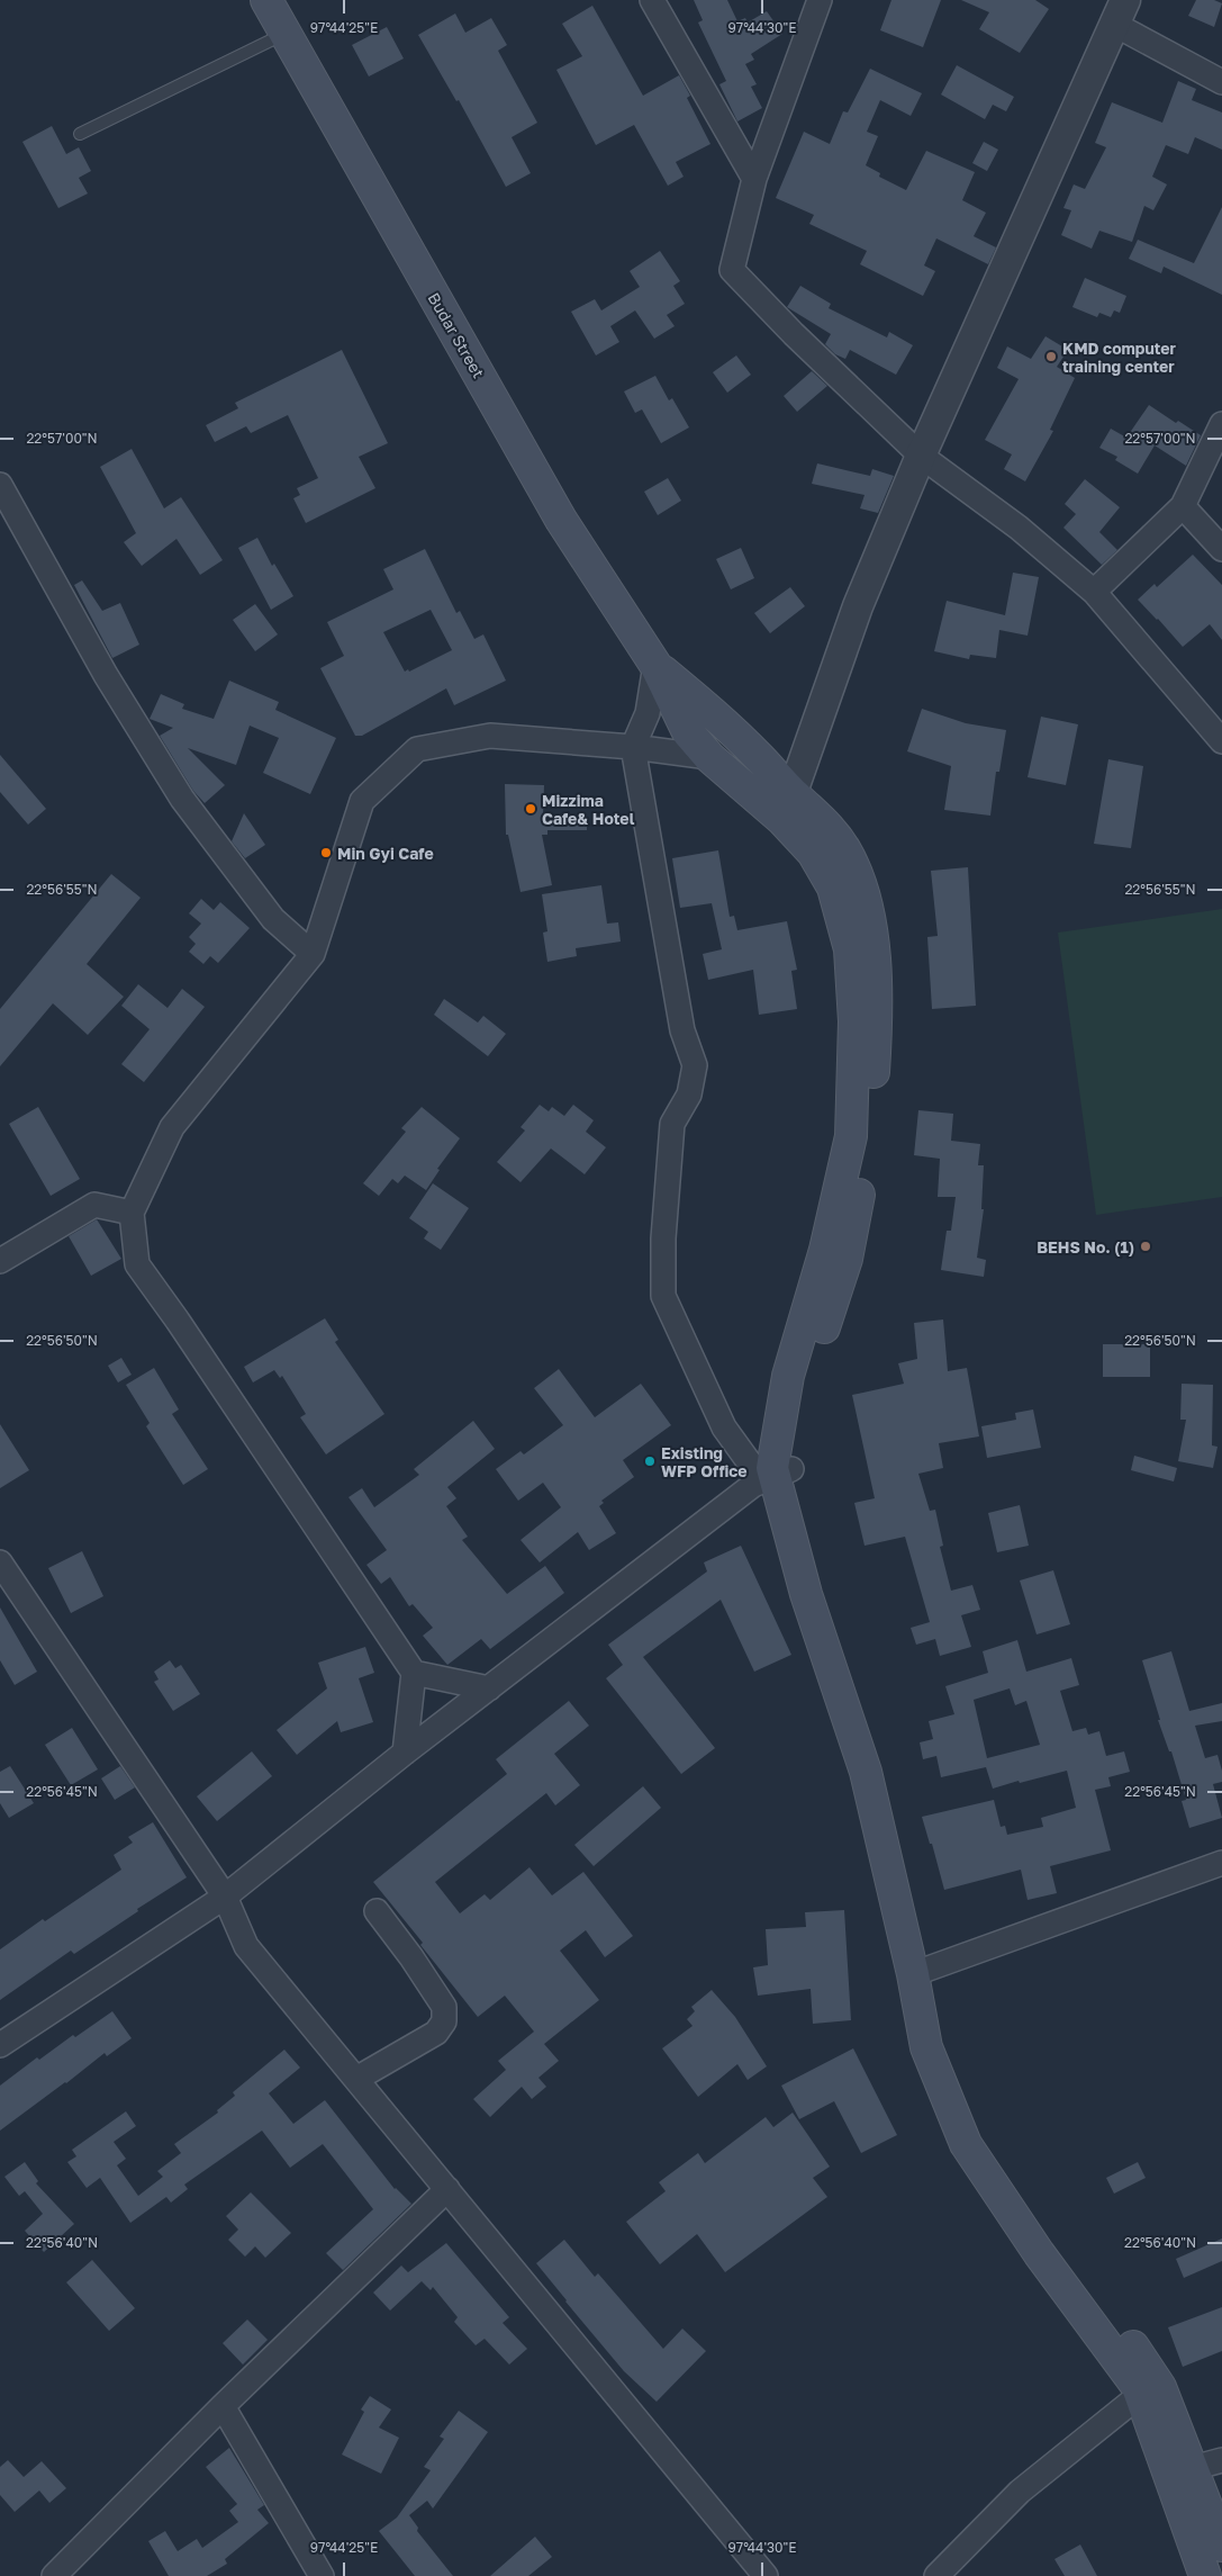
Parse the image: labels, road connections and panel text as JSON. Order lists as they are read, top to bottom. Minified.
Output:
{"streets":{"main road":["Budar Street"]},"places":["KMD computer training center","Mizzima Cafe& Hotel","Min Gyi Cafe","BEHS No. (1)","Existing WFP Office"],"coordinates":["97°44'25\"E","97°44'30\"E","22°57'00\"N","22°56'55\"N","22°56'50\"N","22°56'45\"N","22°56'40\"N"]}
